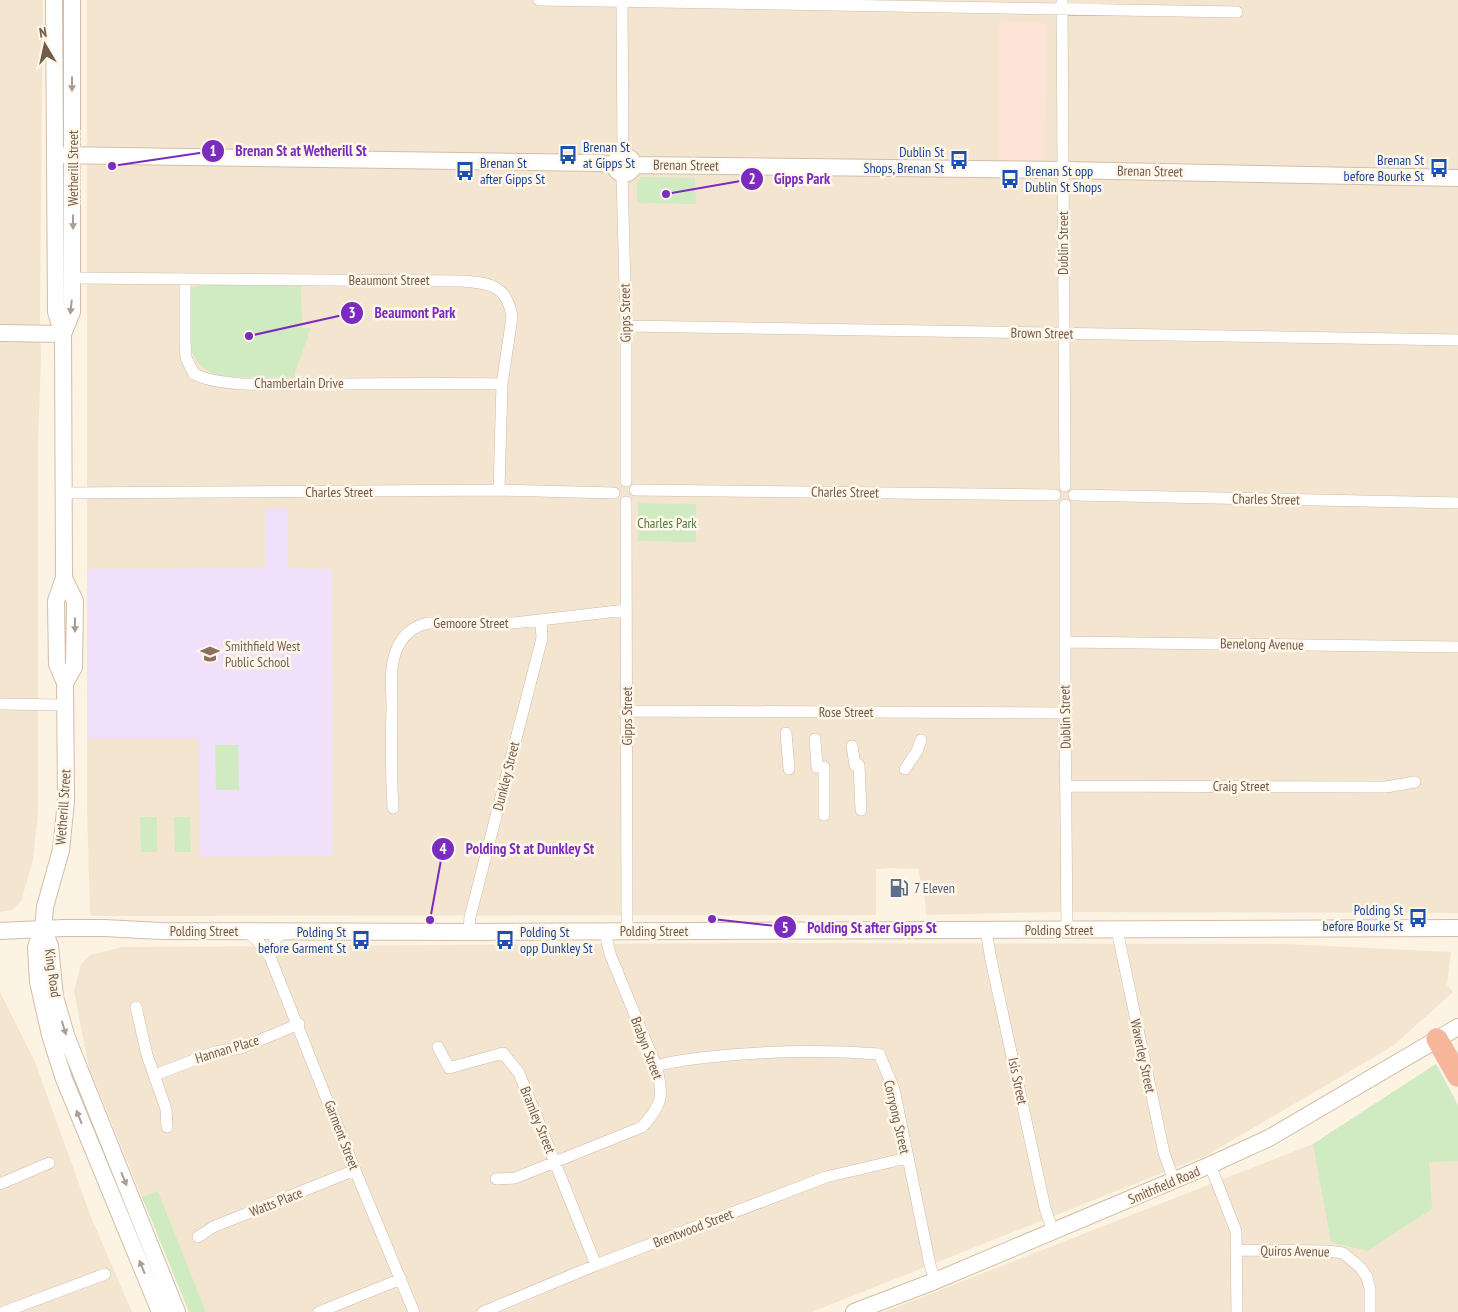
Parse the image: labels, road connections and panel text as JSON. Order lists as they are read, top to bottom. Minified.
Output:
{"streets":{"main road":["Brenan Street","Wetherill Street","Polding Street","King Road","Smithfield Road"],"street":["Dublin Street","Beaumont Street","Gipps Street","Brown Street","Chamberlain Drive","Charles Street","Gemoore Street","Benelong Avenue","Rose Street","Dunkley Street","Craig Street","Brabyn Street","Hannan Place","Waverley Street","Isis Street","Corryong Street","Bramley Street","Garment Street","Watts Place","Brentwood Street","Quiros Avenue"]},"crossings":[["Brenan Street","Wetherill Street"],["Brenan Street","Dublin Street"],["Brenan Street","Gipps Street"],["Wetherill Street","Beaumont Street"],["Wetherill Street","Charles Street"],["Wetherill Street","Polding Street"],["Wetherill Street","King Road"],["Dublin Street","Brown Street"],["Dublin Street","Charles Street"],["Dublin Street","Benelong Avenue"],["Dublin Street","Rose Street"],["Dublin Street","Craig Street"],["Dublin Street","Polding Street"],["Beaumont Street","Chamberlain Drive"],["Beaumont Street","Charles Street"],["Gipps Street","Brown Street"],["Gipps Street","Charles Street"],["Gipps Street","Gemoore Street"],["Gipps Street","Rose Street"],["Gipps Street","Polding Street"],["Gemoore Street","Dunkley Street"],["Dunkley Street","Polding Street"],["Polding Street","King Road"],["Polding Street","Brabyn Street"],["Polding Street","Waverley Street"],["Polding Street","Isis Street"],["Polding Street","Garment Street"],["Brabyn Street","Corryong Street"],["Brabyn Street","Bramley Street"],["Hannan Place","Garment Street"],["Waverley Street","Smithfield Road"],["Isis Street","Smithfield Road"],["Corryong Street","Smithfield Road"],["Corryong Street","Brentwood Street"],["Bramley Street","Brentwood Street"],["Garment Street","Watts Place"]],"parks":["Charles Park"],"places":{"bus stop":["Brenan St at Gipps St","Dublin St Shops, Brenan St","Brenan St before Bourke St","Brenan St after Gipps St","Brenan St opp Dublin St Shops","Polding St before Bourke St","Polding St before Garment St","Polding St opp Dunkley St"],"other":["Brenan St at Wetherill St","Gipps Park","Beaumont Park","Polding St after Gipps St","Polding St at Dunkley St"],"school or university":["Smithfield West Public School"],"fuel station":["7 Eleven"]},"north":"top"}
